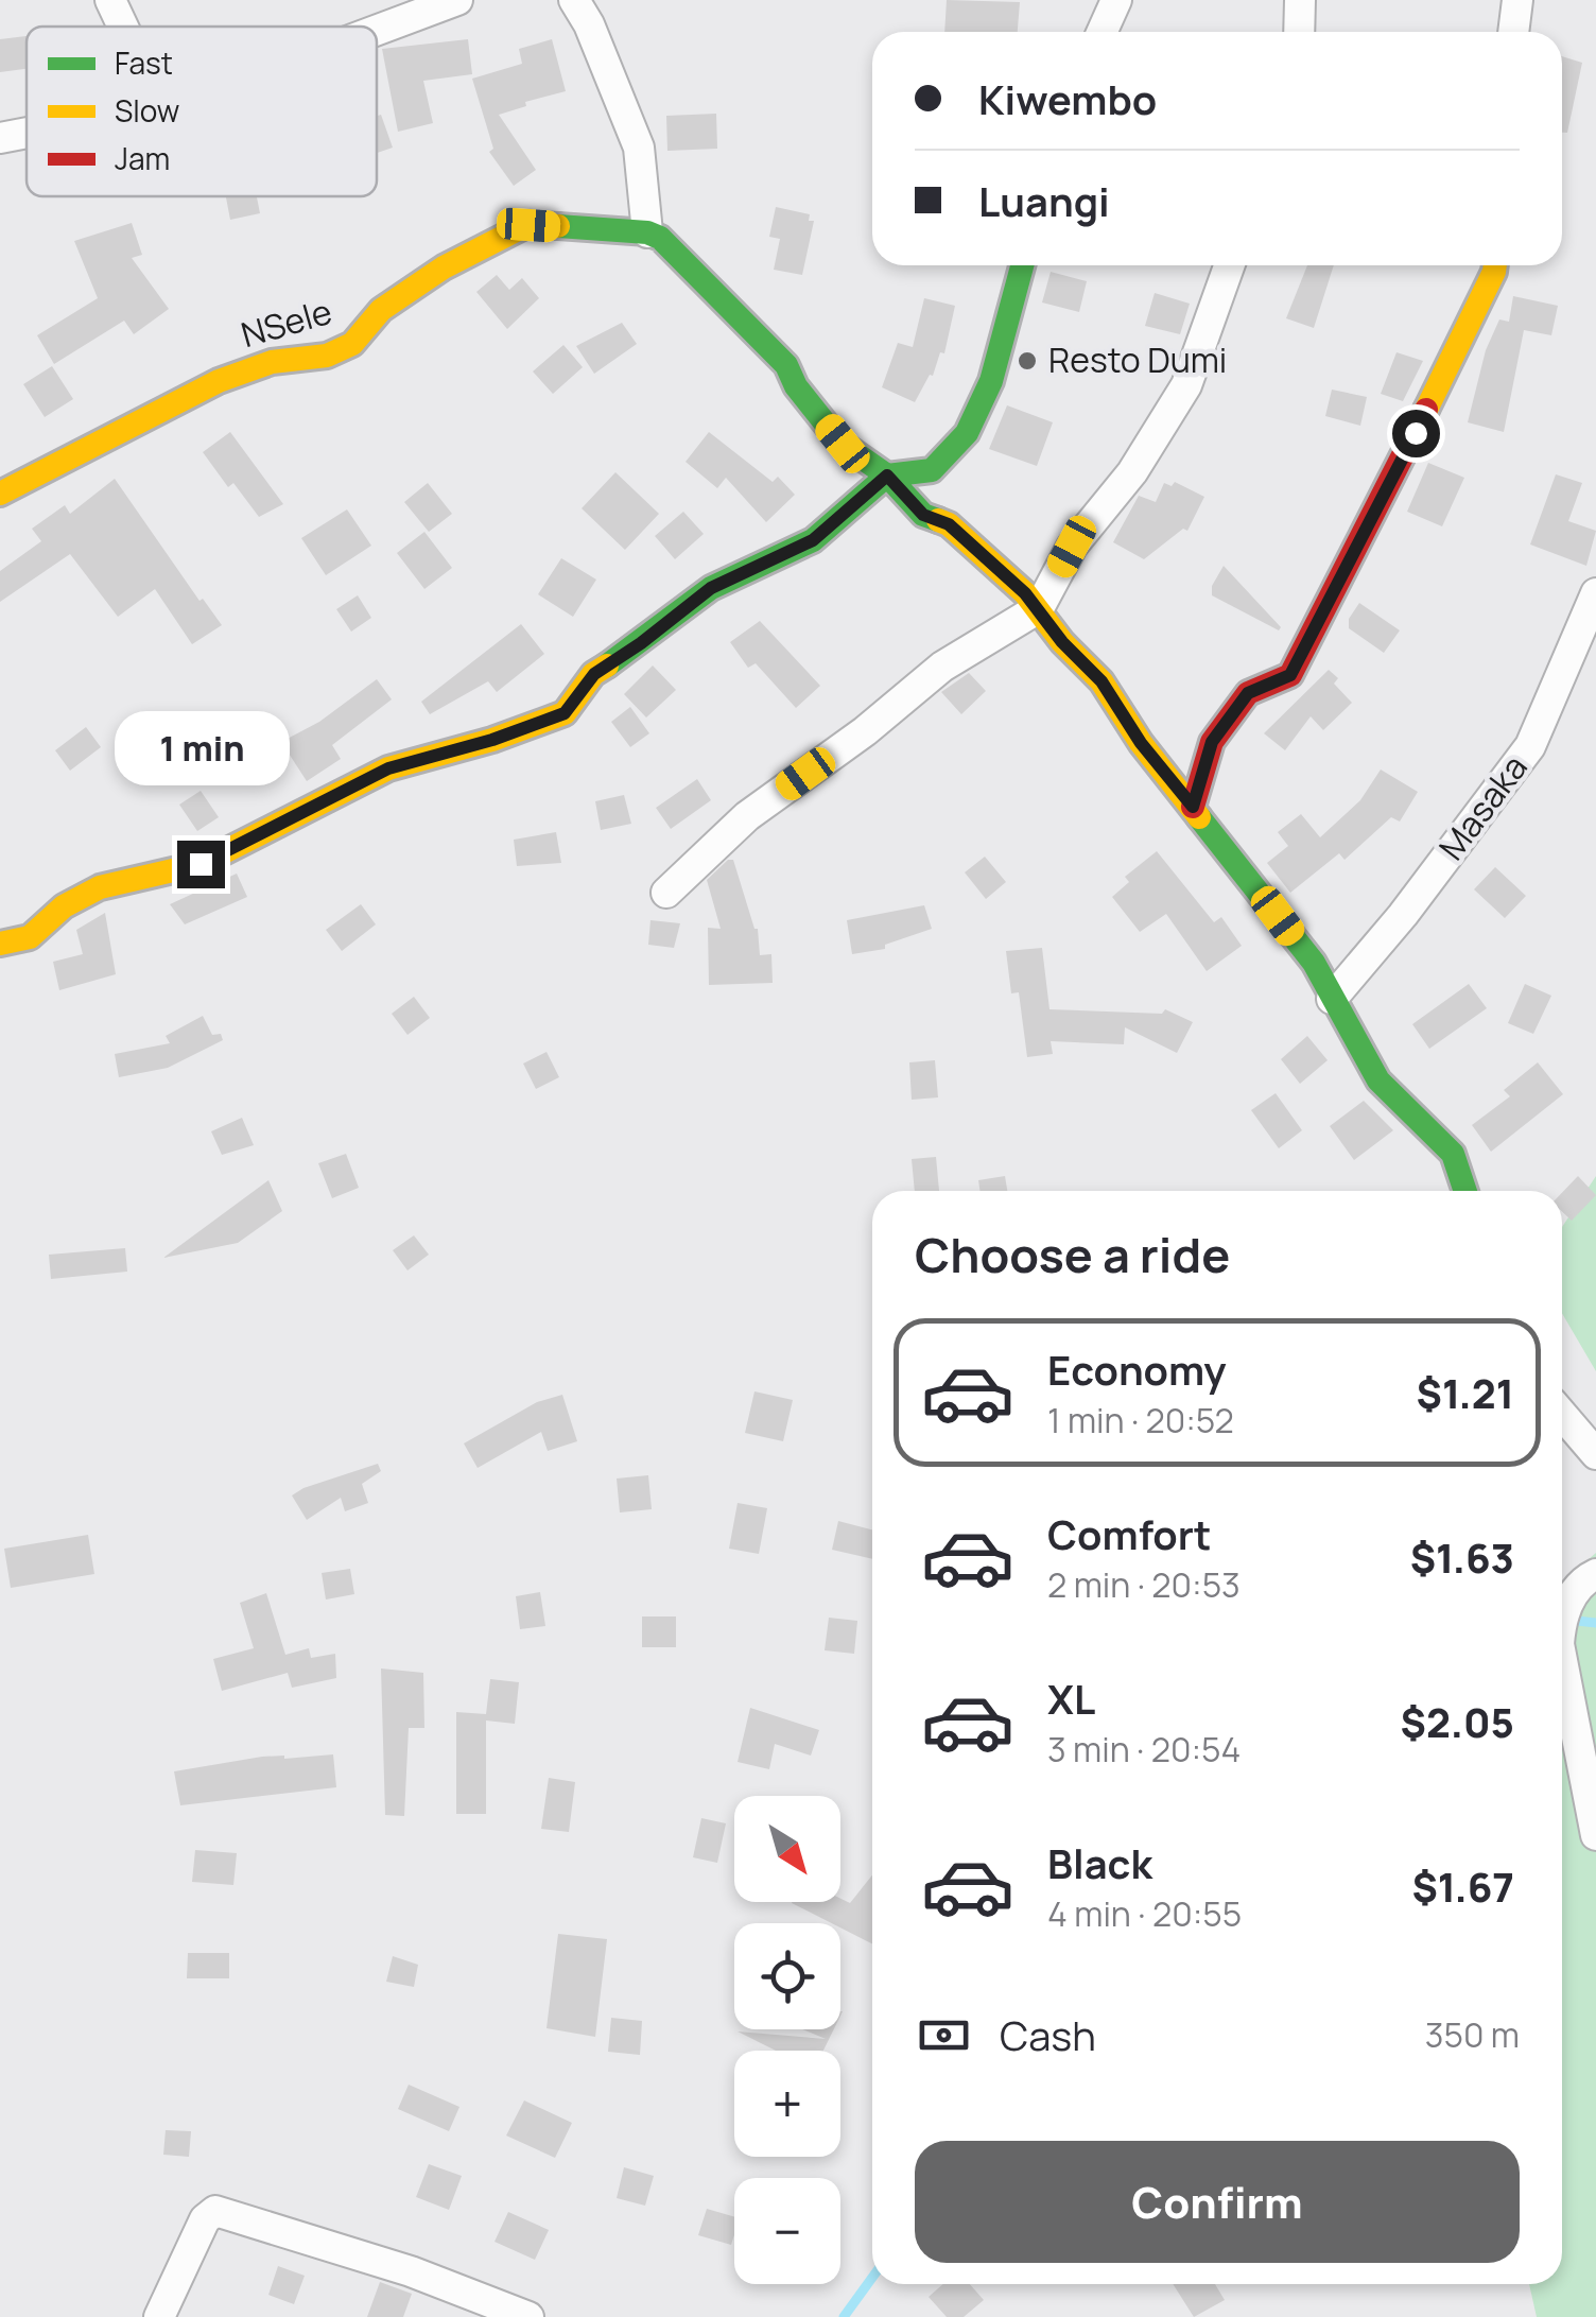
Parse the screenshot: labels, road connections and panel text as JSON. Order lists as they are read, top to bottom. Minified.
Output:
{"streets":{"street":["NSele","Masaka"]},"places":["Resto Dumi"],"legend":["Fast","Slow","Jam"],"north":"bottom right","page":{"banner":["Kiwembo","Luangi"],"bubble":"1 min","heading":"Choose a ride","list":[{"name":"Economy","note":"1 min · 20:52","value":"$1.21"},{"name":"Comfort","note":"2 min · 20:53","value":"$1.63"},{"name":"XL","note":"3 min · 20:54","value":"$2.05"},{"name":"Black","note":"4 min · 20:55","value":"$1.67"}],"map_buttons":["+","−"],"pay":["Cash","350 m"],"buttons":"Confirm"}}
